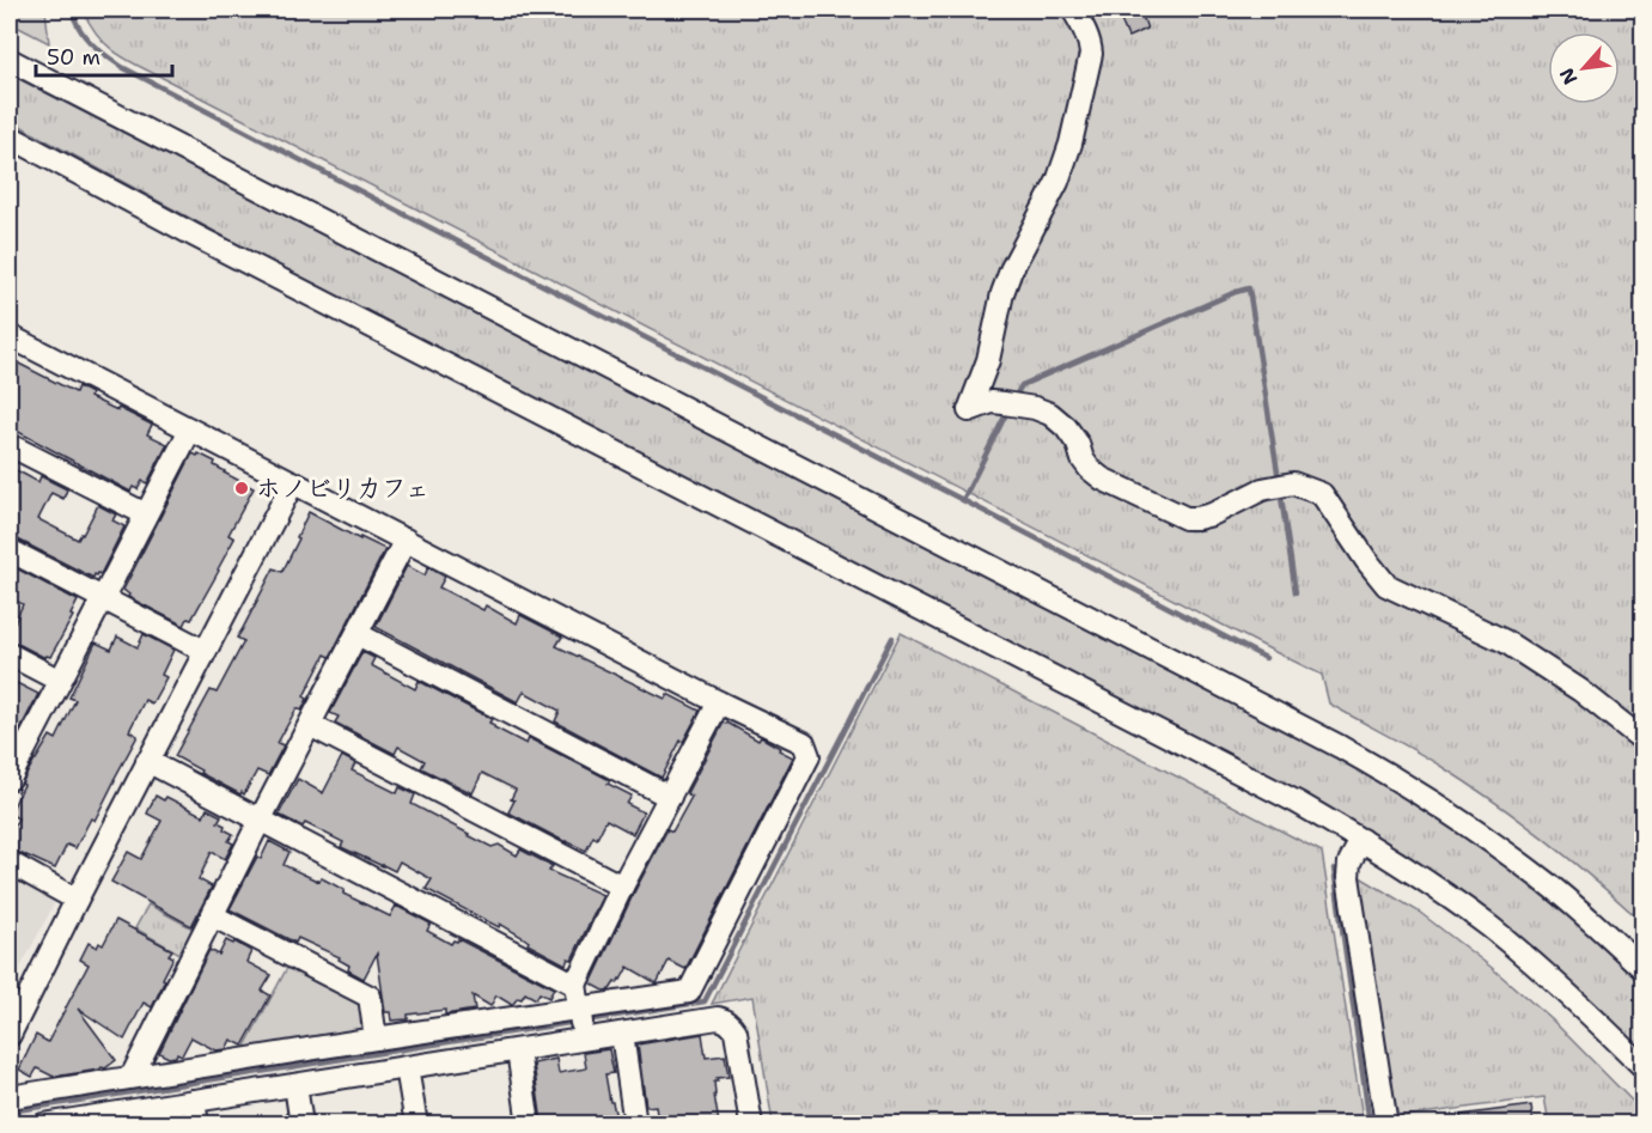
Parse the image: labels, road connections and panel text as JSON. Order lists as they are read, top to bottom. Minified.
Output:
{"places":["ホノビリカフェ"],"scale_bar":"50 m","north":"bottom left"}
